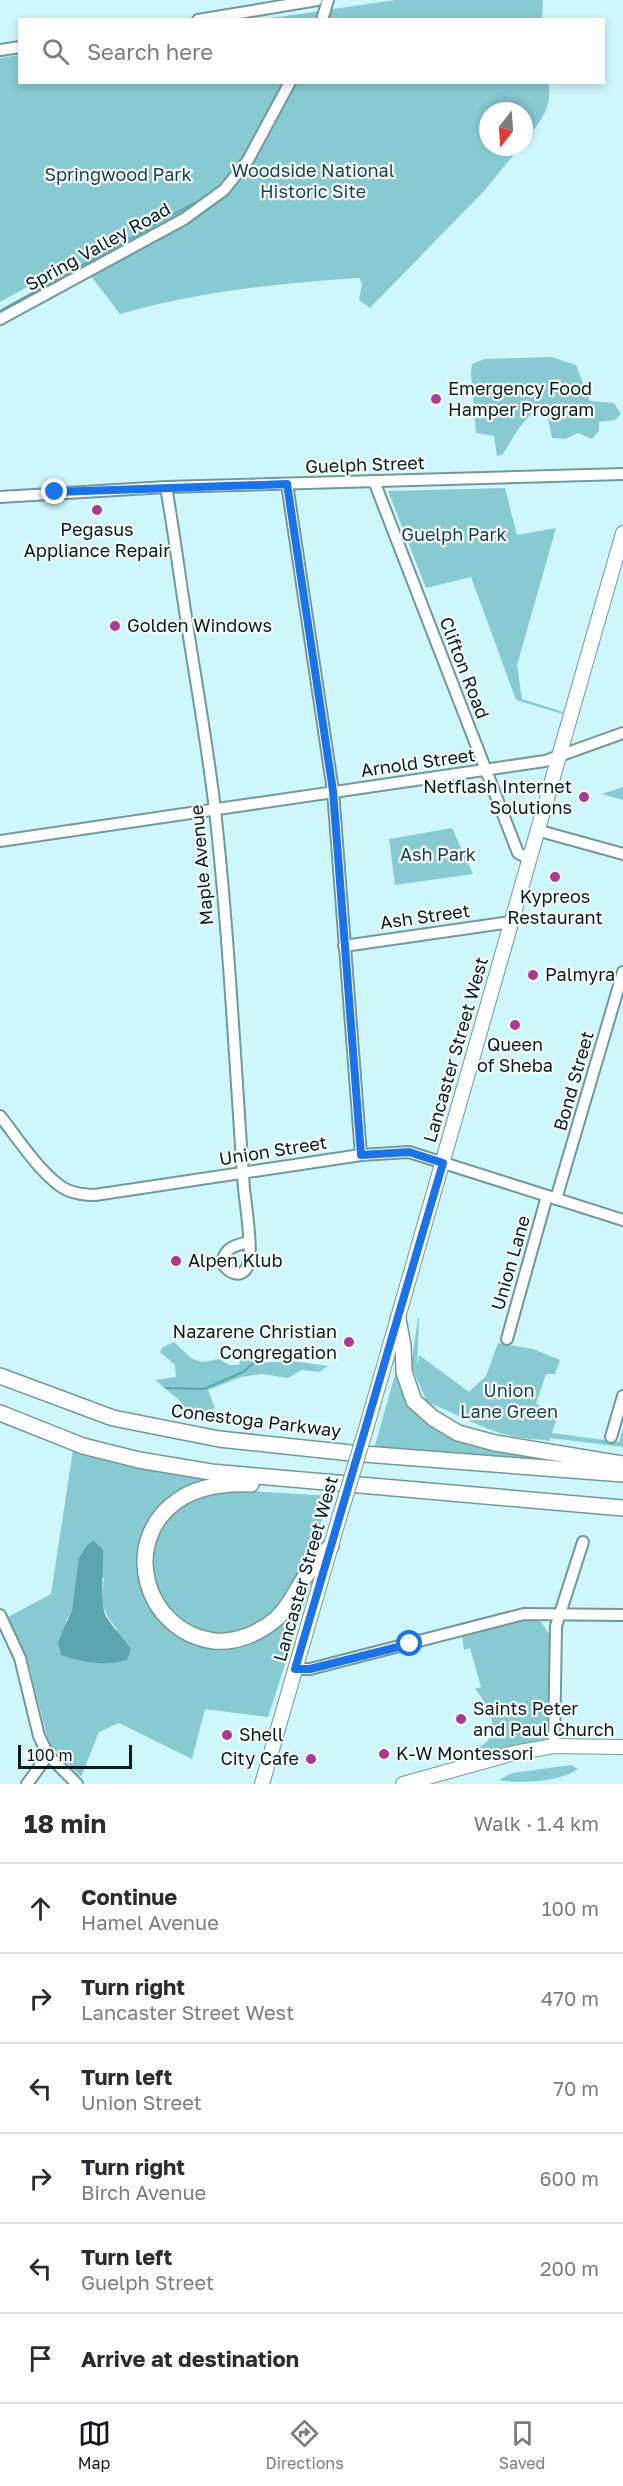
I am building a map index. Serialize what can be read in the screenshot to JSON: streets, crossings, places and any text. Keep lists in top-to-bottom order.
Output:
{
  "streets": {
    "highway": ["Conestoga Parkway"],
    "main road": ["Lancaster Street West"],
    "street": [
      "Spring Valley Road",
      "Guelph Street",
      "Clifton Road",
      "Arnold Street",
      "Maple Avenue",
      "Ash Street",
      "Bond Street",
      "Union Street",
      "Union Lane"
    ]
  },
  "crossings": [
    ["Guelph Street", "Clifton Road"],
    ["Guelph Street", "Maple Avenue"],
    ["Clifton Road", "Arnold Street"],
    ["Clifton Road", "Lancaster Street West"],
    ["Arnold Street", "Maple Avenue"],
    ["Arnold Street", "Lancaster Street West"],
    ["Maple Avenue", "Union Street"],
    ["Ash Street", "Lancaster Street West"],
    ["Lancaster Street West", "Union Street"],
    ["Bond Street", "Union Street"],
    ["Bond Street", "Union Lane"],
    ["Union Street", "Union Lane"]
  ],
  "parks": [
    "Woodside National Historic Site",
    "Springwood Park",
    "Guelph Park",
    "Ash Park",
    "Union Lane Green"
  ],
  "places": [
    "Emergency Food Hamper Program",
    "Pegasus Appliance Repair",
    "Golden Windows",
    "Netflash Internet Solutions",
    "Kypreos Restaurant",
    "Palmyra",
    "Queen of Sheba",
    "Alpen Klub",
    "Nazarene Christian Congregation",
    "Saints Peter and Paul Church",
    "Shell",
    "K-W Montessori",
    "City Cafe"
  ],
  "scale_bar": "100 m",
  "north": "bottom",
  "page": {
    "search": "Search here",
    "scale": "100 m",
    "heading": ["18 min", "Walk · 1.4 km"],
    "list": [
      ["Continue", "Hamel Avenue", "100 m"],
      ["Turn right", "Lancaster Street West", "470 m"],
      ["Turn left", "Union Street", "70 m"],
      ["Turn right", "Birch Avenue", "600 m"],
      ["Turn left", "Guelph Street", "200 m"],
      "Arrive at destination"
    ],
    "nav": ["Map", "Directions", "Saved"]
  }
}
